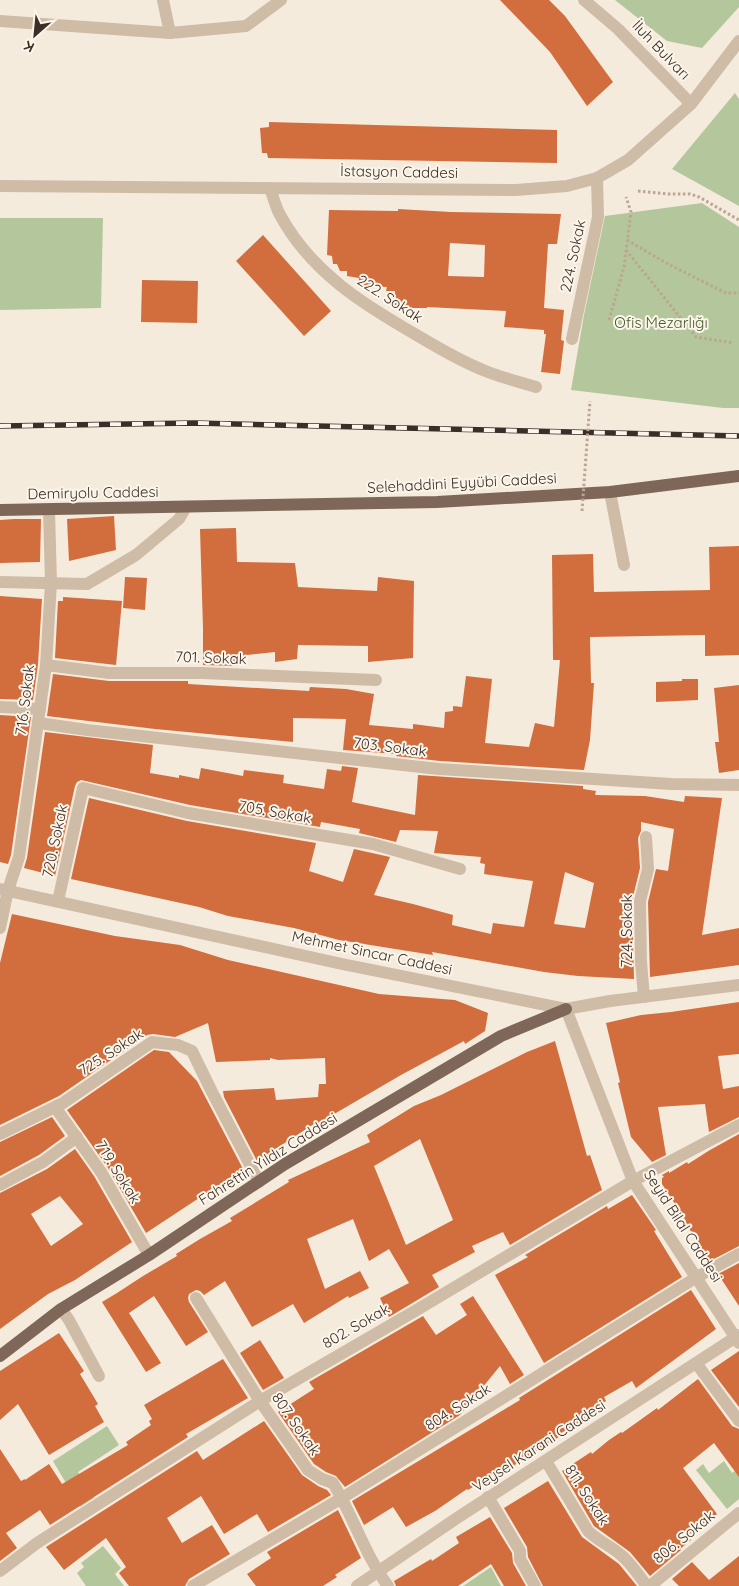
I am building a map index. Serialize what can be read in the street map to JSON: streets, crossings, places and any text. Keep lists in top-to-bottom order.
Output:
{
  "streets": {
    "main road": ["Selehaddini Eyyübi Caddesi", "Demiryolu Caddesi", "Fahrettin Yıldız Caddesi"],
    "street": [
      "İluh Bulvarı",
      "İstasyon Caddesi",
      "224. Sokak",
      "222. Sokak",
      "701. Sokak",
      "716. Sokak",
      "703. Sokak",
      "705. Sokak",
      "720. Sokak",
      "724. Sokak",
      "Mehmet Sincar Caddesi",
      "725. Sokak",
      "719. Sokak",
      "Seyid Bilal Caddesi",
      "802. Sokak",
      "804. Sokak",
      "807. Sokak",
      "Veysel Karani Caddesi",
      "811. Sokak",
      "806. Sokak"
    ]
  },
  "crossings": [
    ["İluh Bulvarı", "İstasyon Caddesi"],
    ["İstasyon Caddesi", "224. Sokak"],
    ["İstasyon Caddesi", "222. Sokak"],
    ["Selehaddini Eyyübi Caddesi", "Demiryolu Caddesi"],
    ["Demiryolu Caddesi", "716. Sokak"],
    ["701. Sokak", "716. Sokak"],
    ["716. Sokak", "703. Sokak"],
    ["716. Sokak", "Mehmet Sincar Caddesi"],
    ["705. Sokak", "720. Sokak"],
    ["720. Sokak", "Mehmet Sincar Caddesi"],
    ["724. Sokak", "Mehmet Sincar Caddesi"],
    ["Mehmet Sincar Caddesi", "Fahrettin Yıldız Caddesi"],
    ["Mehmet Sincar Caddesi", "Seyid Bilal Caddesi"],
    ["725. Sokak", "Fahrettin Yıldız Caddesi"],
    ["725. Sokak", "719. Sokak"],
    ["Fahrettin Yıldız Caddesi", "719. Sokak"],
    ["Fahrettin Yıldız Caddesi", "Seyid Bilal Caddesi"],
    ["Seyid Bilal Caddesi", "802. Sokak"],
    ["Seyid Bilal Caddesi", "804. Sokak"],
    ["Seyid Bilal Caddesi", "Veysel Karani Caddesi"],
    ["802. Sokak", "807. Sokak"],
    ["804. Sokak", "807. Sokak"],
    ["807. Sokak", "Veysel Karani Caddesi"],
    ["Veysel Karani Caddesi", "811. Sokak"],
    ["811. Sokak", "806. Sokak"]
  ],
  "parks": ["Ofis Mezarlığı"],
  "north": "bottom left"
}
